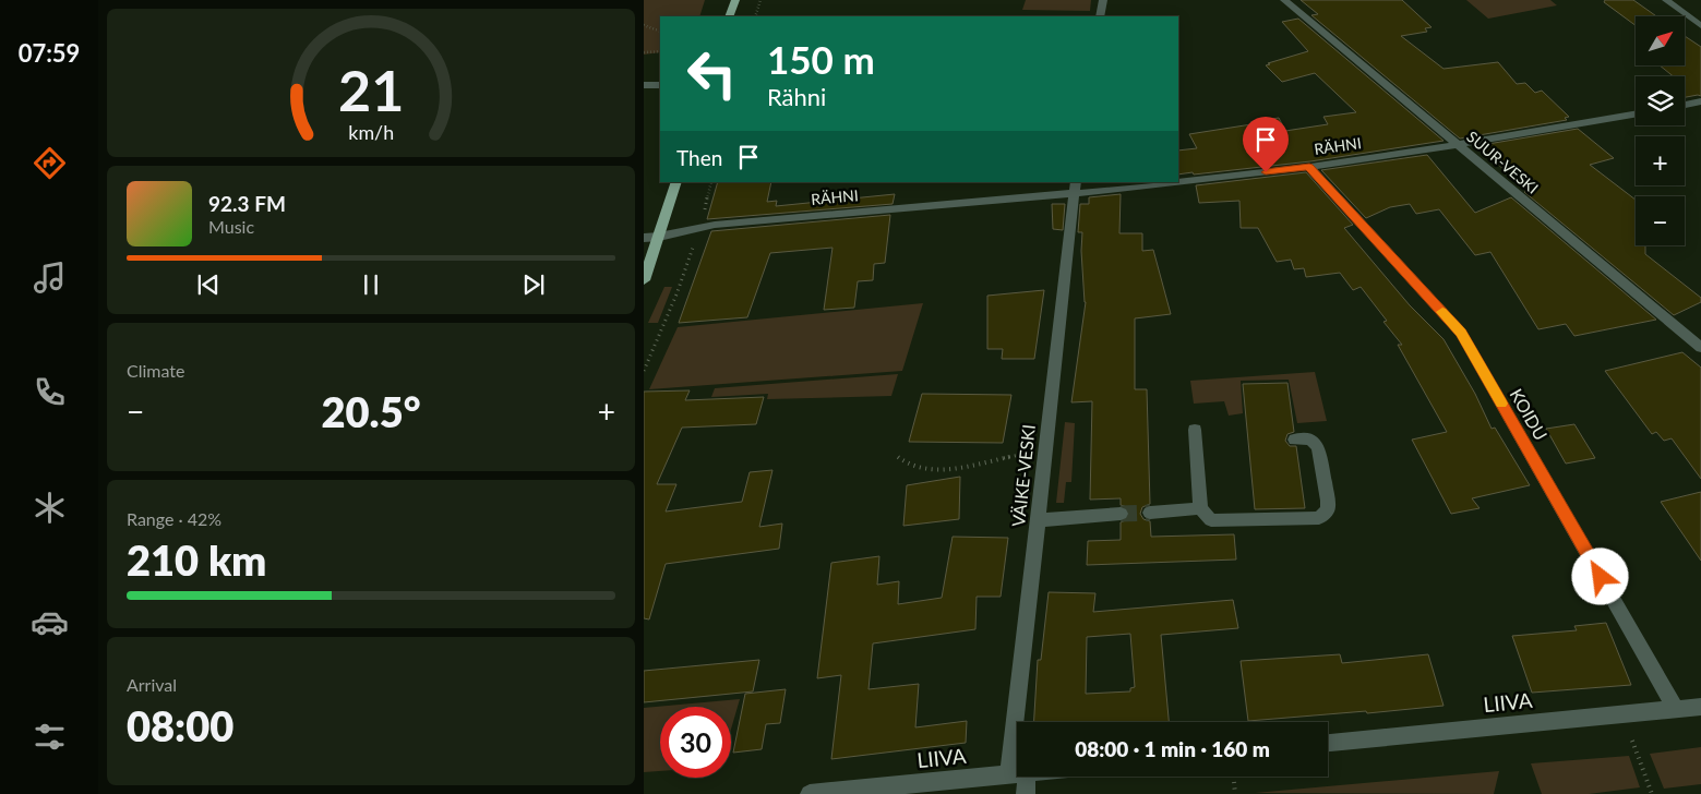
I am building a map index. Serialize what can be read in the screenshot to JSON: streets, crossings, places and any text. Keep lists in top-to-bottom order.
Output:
{
  "streets": {
    "street": [
      "RÄHNI",
      "SUUR-VESKI",
      "KOIDU",
      "VÄIKE-VESKI",
      "LIIVA"
    ]
  },
  "crossings": [
    ["RÄHNI", "SUUR-VESKI"],
    ["RÄHNI", "KOIDU"],
    ["RÄHNI", "VÄIKE-VESKI"],
    ["KOIDU", "LIIVA"]
  ],
  "north": "top right",
  "page": {
    "tabs": "07:59",
    "map_buttons": ["+", "−"],
    "turn": ["150 m", "Rähni"],
    "then": "Then",
    "song": ["92.3 FM", "Music"],
    "tile": [
      "Climate",
      ["Range · 42%", "210 km"],
      ["Arrival", "08:00"]
    ],
    "heat": ["−", "20.5°", "+"],
    "limit": "30",
    "trip": "08:00 · 1 min · 160 m",
    "gauge": ["21", "km/h"]
  }
}
